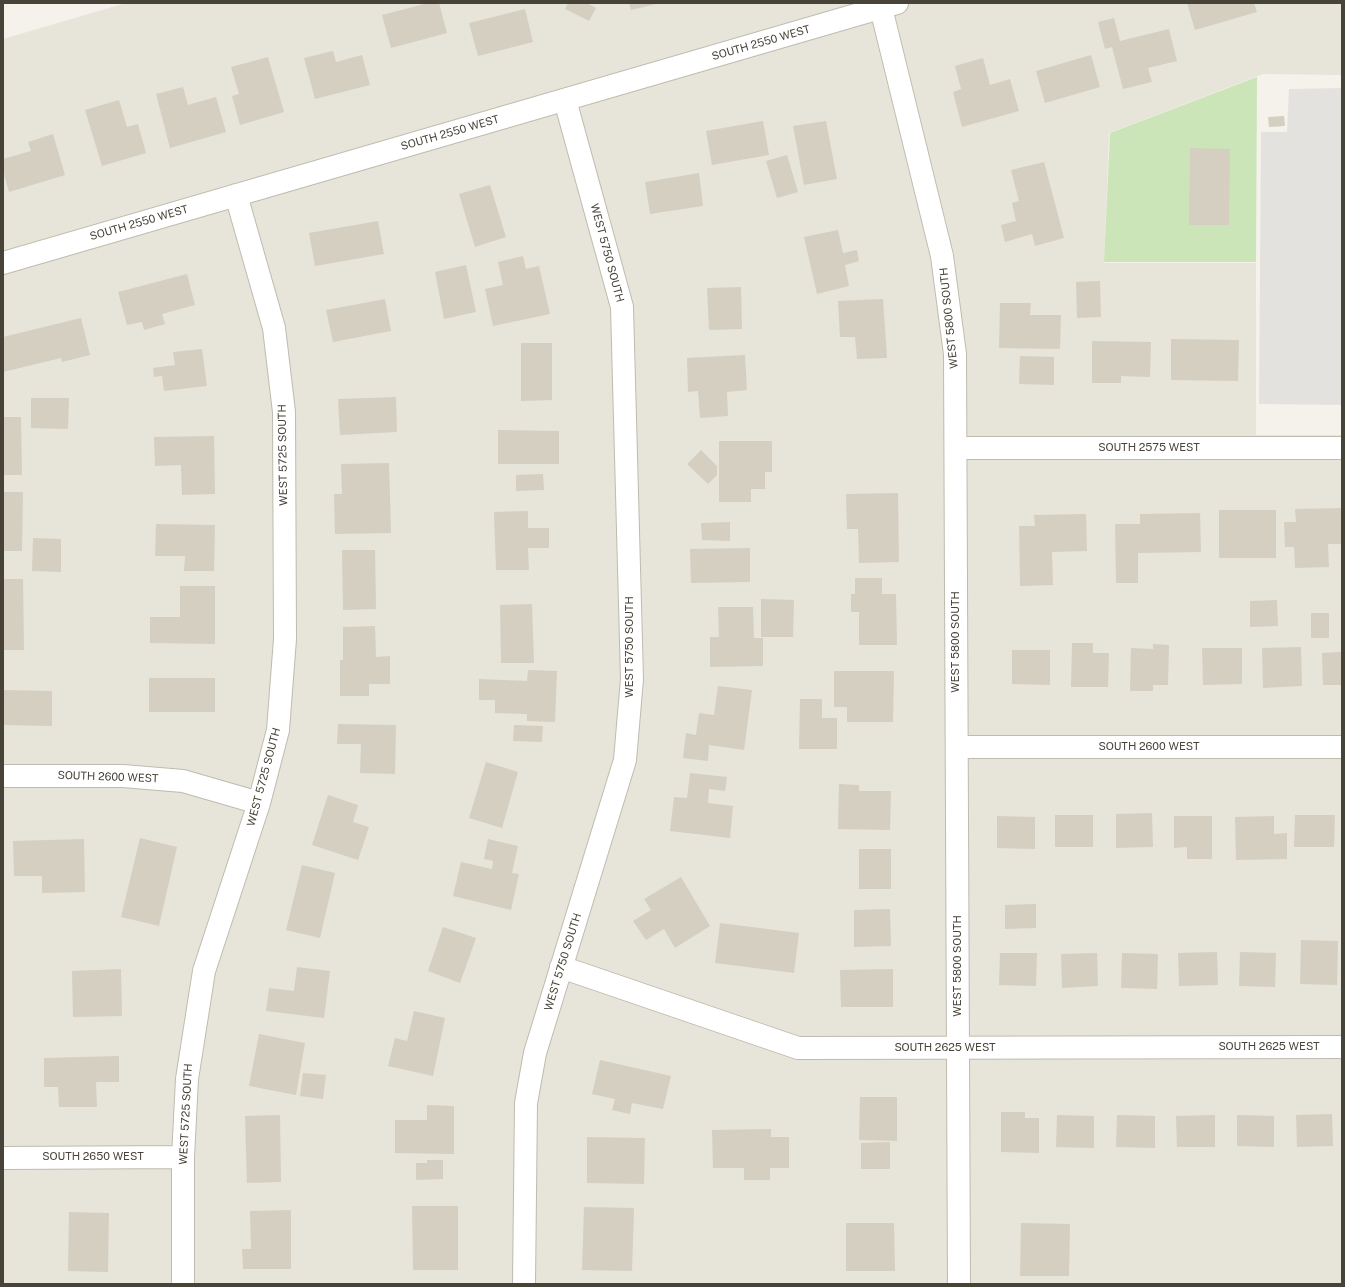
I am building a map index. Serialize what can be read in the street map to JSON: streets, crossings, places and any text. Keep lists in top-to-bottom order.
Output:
{
  "streets": {
    "street": [
      "SOUTH 2550 WEST",
      "WEST 5750 SOUTH",
      "WEST 5800 SOUTH",
      "SOUTH 2575 WEST",
      "WEST 5725 SOUTH",
      "SOUTH 2600 WEST",
      "SOUTH 2625 WEST",
      "SOUTH 2650 WEST"
    ]
  },
  "crossings": [
    ["SOUTH 2550 WEST", "WEST 5750 SOUTH"],
    ["SOUTH 2550 WEST", "WEST 5800 SOUTH"],
    ["SOUTH 2550 WEST", "WEST 5725 SOUTH"],
    ["WEST 5750 SOUTH", "SOUTH 2625 WEST"],
    ["WEST 5800 SOUTH", "SOUTH 2575 WEST"],
    ["WEST 5800 SOUTH", "SOUTH 2600 WEST"],
    ["WEST 5800 SOUTH", "SOUTH 2625 WEST"],
    ["WEST 5725 SOUTH", "SOUTH 2600 WEST"],
    ["WEST 5725 SOUTH", "SOUTH 2650 WEST"]
  ]
}
